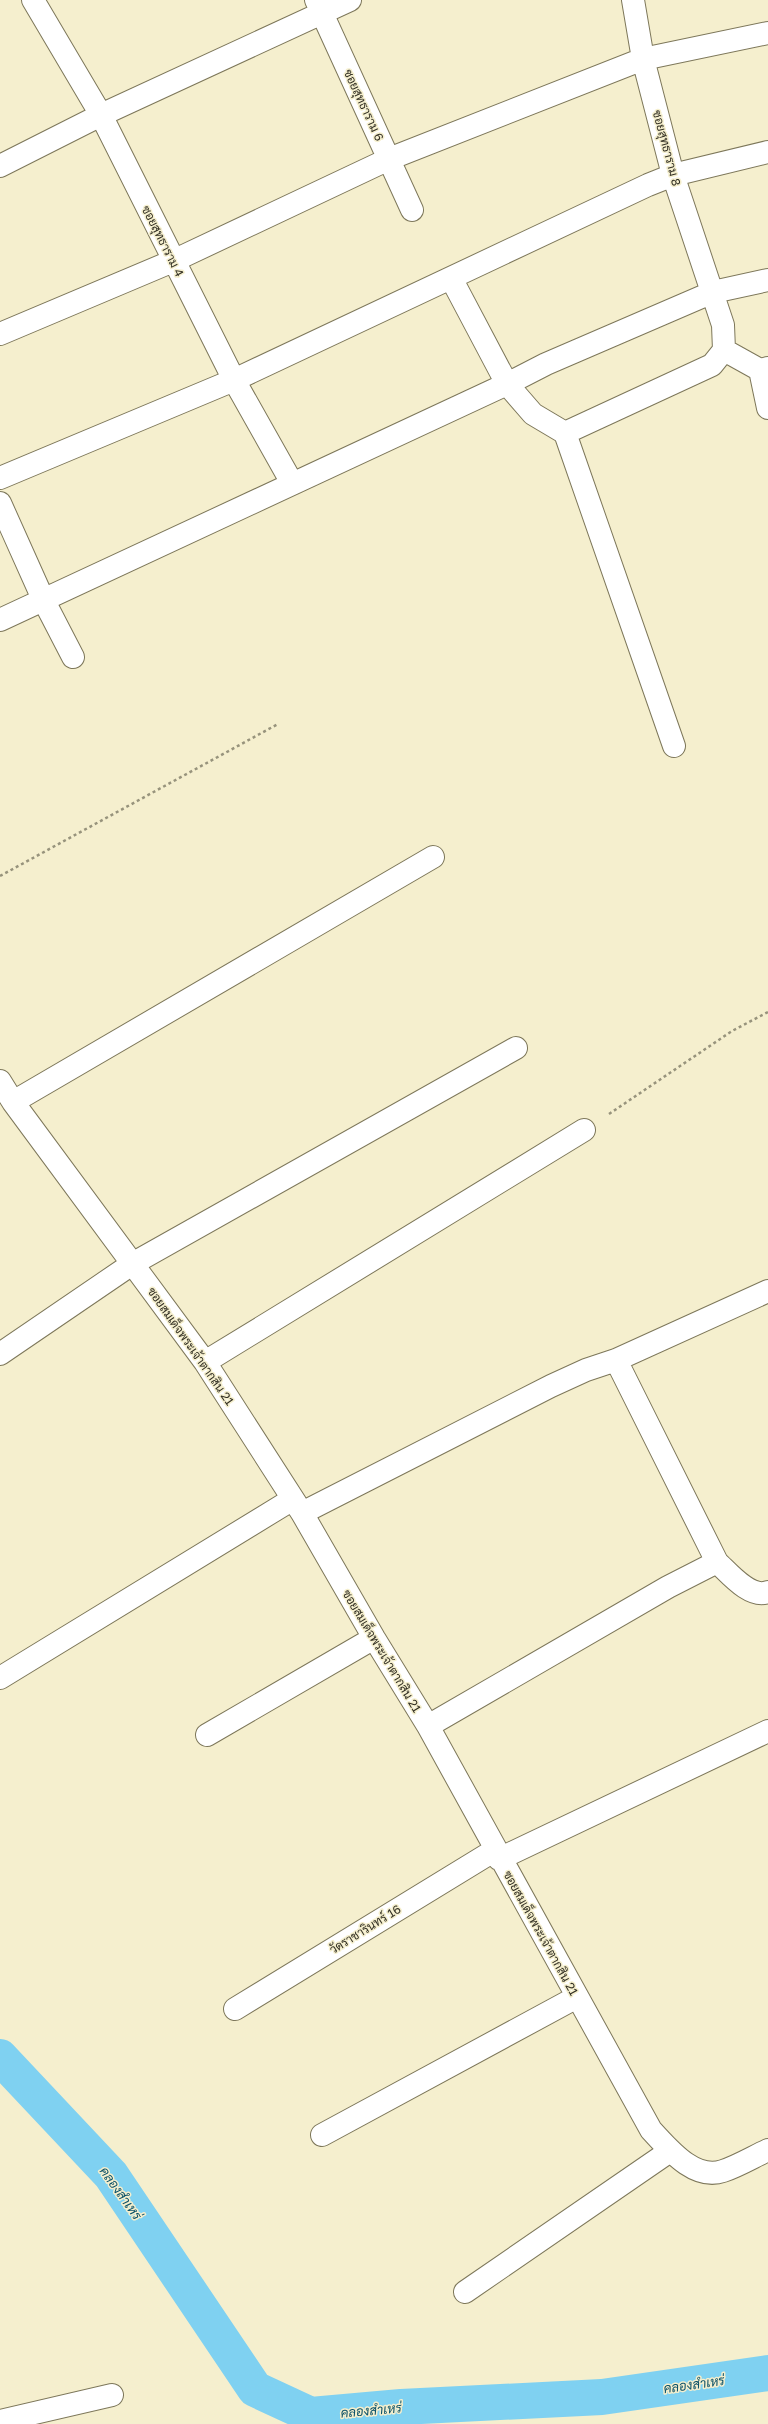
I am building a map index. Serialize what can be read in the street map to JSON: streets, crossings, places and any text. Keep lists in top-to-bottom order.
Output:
{
  "streets": {
    "street": [
      "ซอยสุทธาราม 6",
      "ซอยสุทธาราม 8",
      "ซอยสุทธาราม 4",
      "ซอยสมเด็จพระเจ้าตากสิน 21",
      "วัดราชารินทร์ 16"
    ]
  },
  "crossings": [
    ["ซอยสมเด็จพระเจ้าตากสิน 21", "วัดราชารินทร์ 16"]
  ],
  "water": ["คลองสำเหร่"]
}
